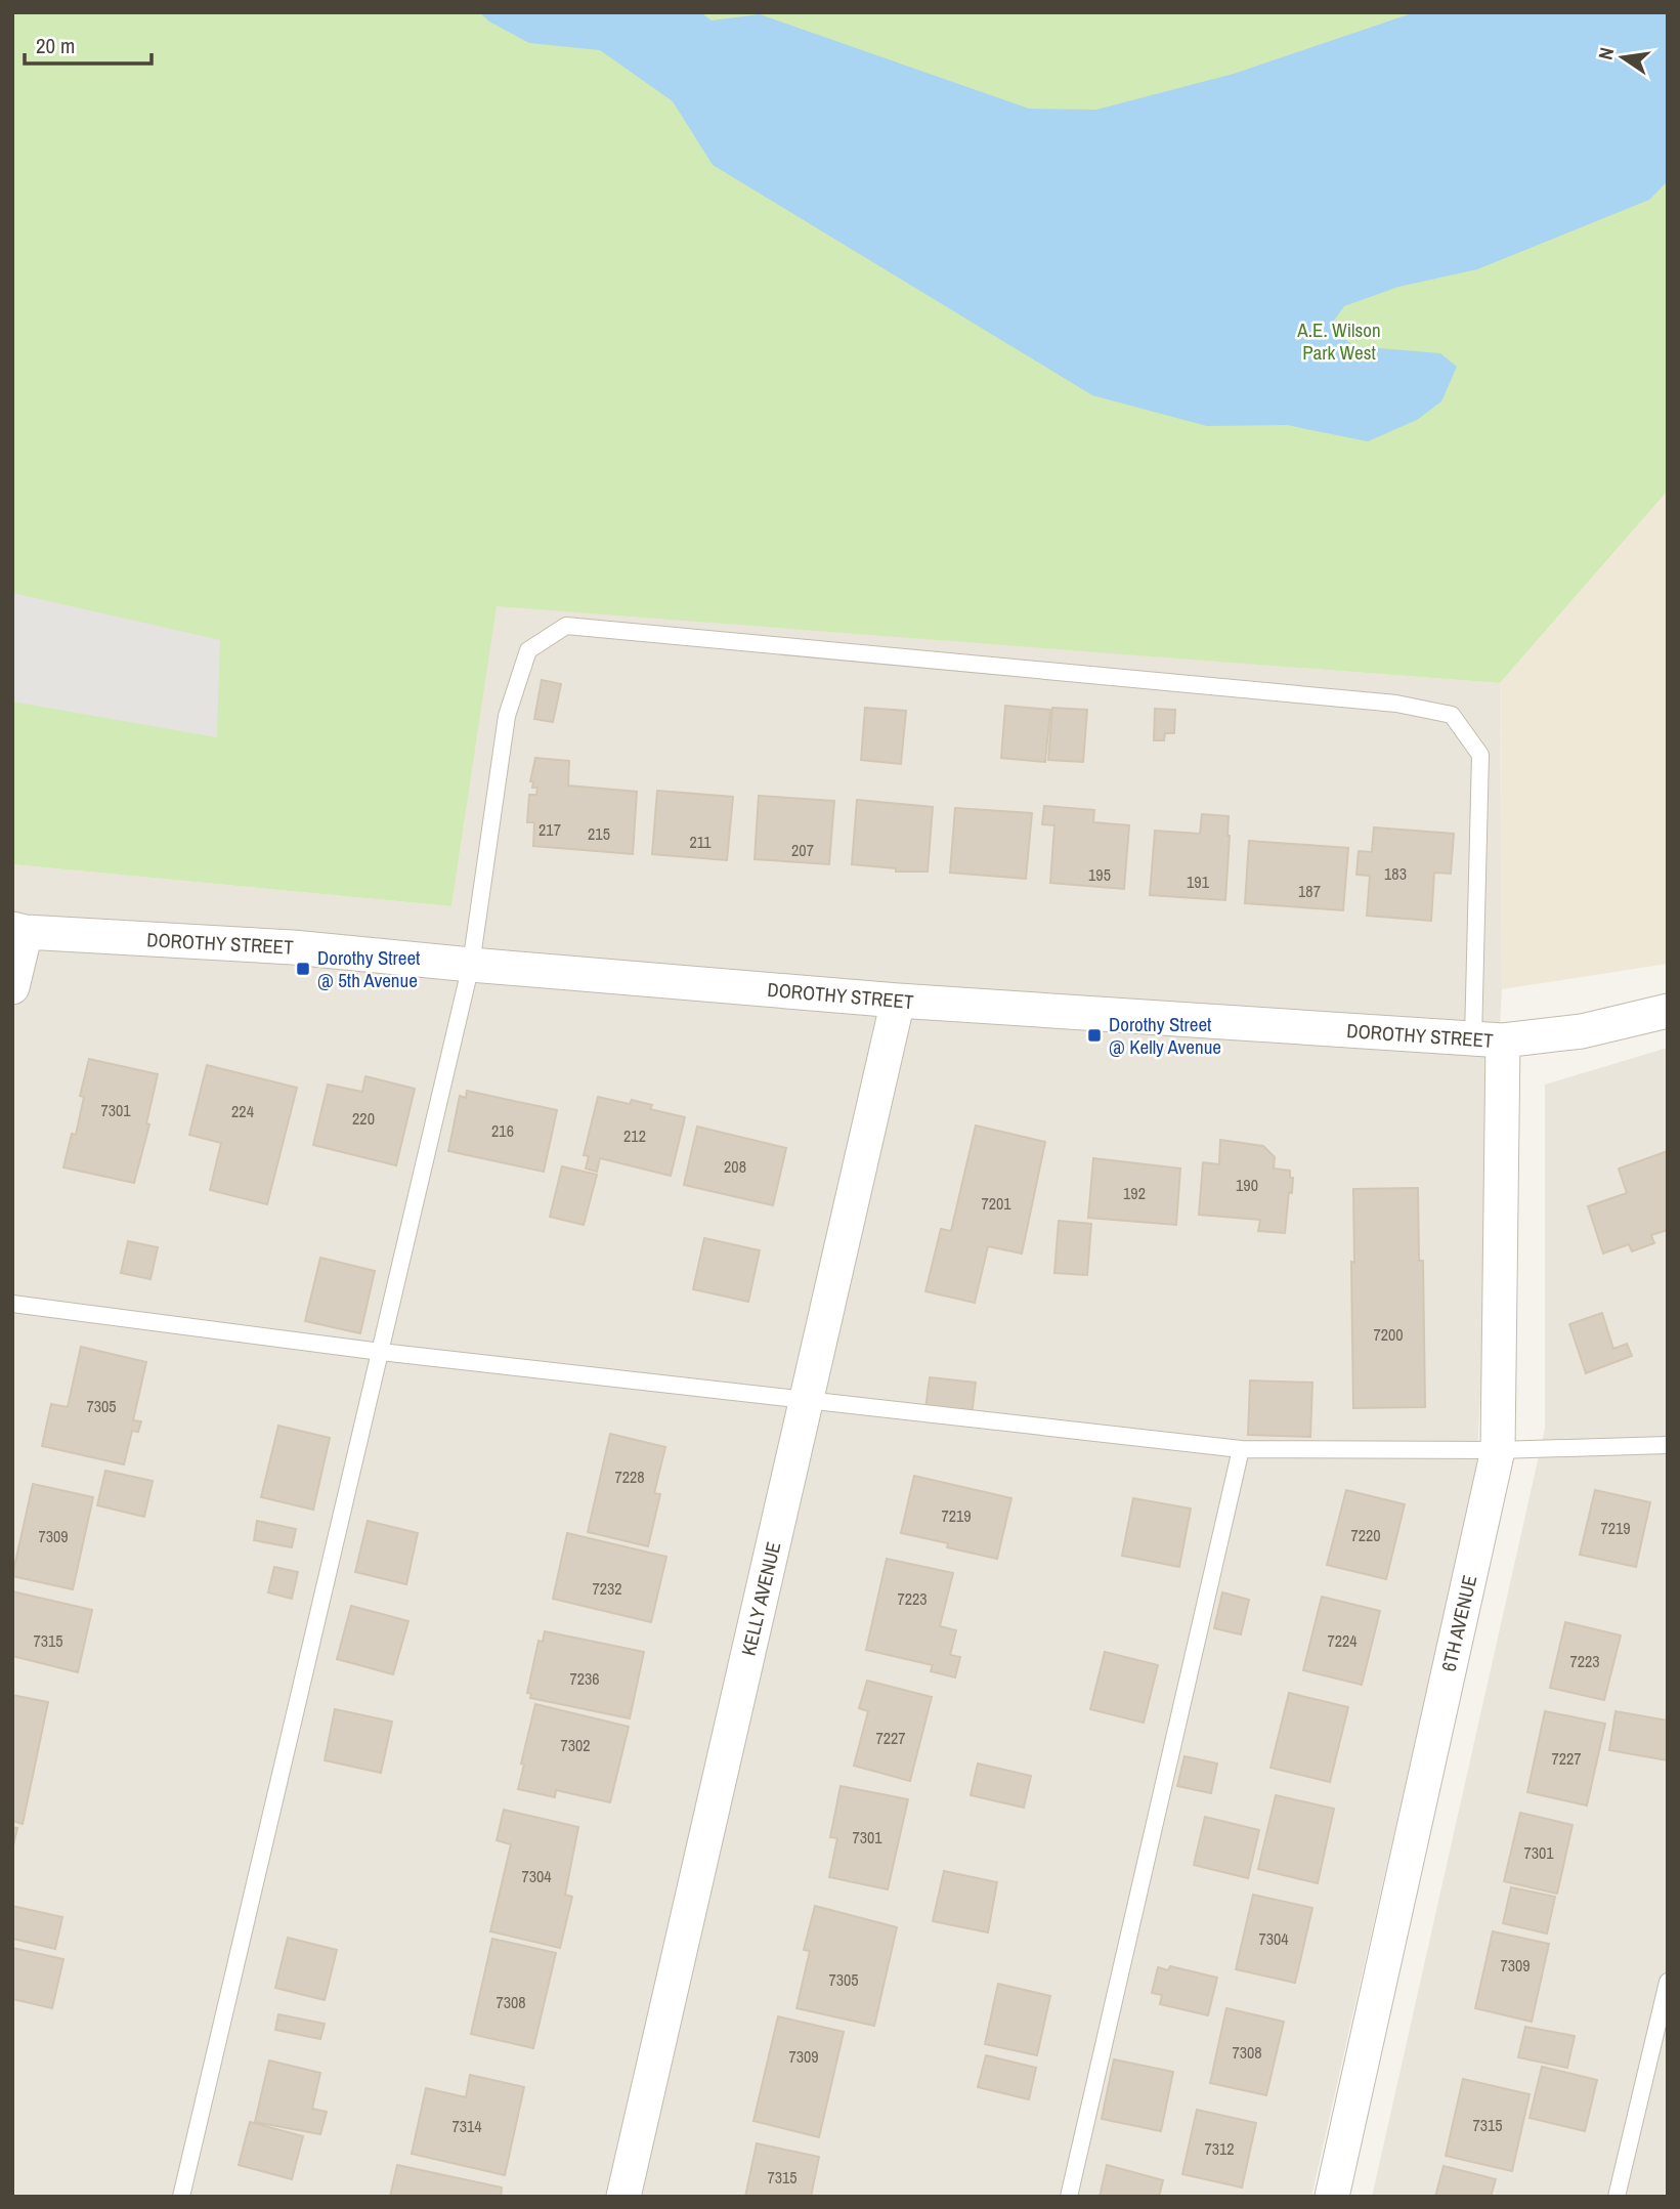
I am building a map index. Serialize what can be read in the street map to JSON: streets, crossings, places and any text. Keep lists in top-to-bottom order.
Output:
{
  "streets": {
    "street": ["DOROTHY STREET", "KELLY AVENUE", "6TH AVENUE"]
  },
  "crossings": [
    ["DOROTHY STREET", "KELLY AVENUE"],
    ["DOROTHY STREET", "6TH AVENUE"]
  ],
  "parks": ["A.E. Wilson Park West"],
  "places": {
    "transit": ["Dorothy Street @ 5th Avenue", "Dorothy Street @ Kelly Avenue"]
  },
  "house_numbers": [
    "217",
    "215",
    "211",
    "207",
    "183",
    "195",
    "191",
    "187",
    "7301",
    "224",
    "220",
    "216",
    "212",
    "208",
    "190",
    "192",
    "7201",
    "7200",
    "7305",
    "7228",
    "7219",
    "7219",
    "7220",
    "7309",
    "7232",
    "7223",
    "7315",
    "7224",
    "7223",
    "7236",
    "7227",
    "7302",
    "7227",
    "7301",
    "7301",
    "7304",
    "7304",
    "7309",
    "7305",
    "7308",
    "7308",
    "7309",
    "7315",
    "7314",
    "7312",
    "7315"
  ],
  "scale_bar": "20 m",
  "north": "left"
}
